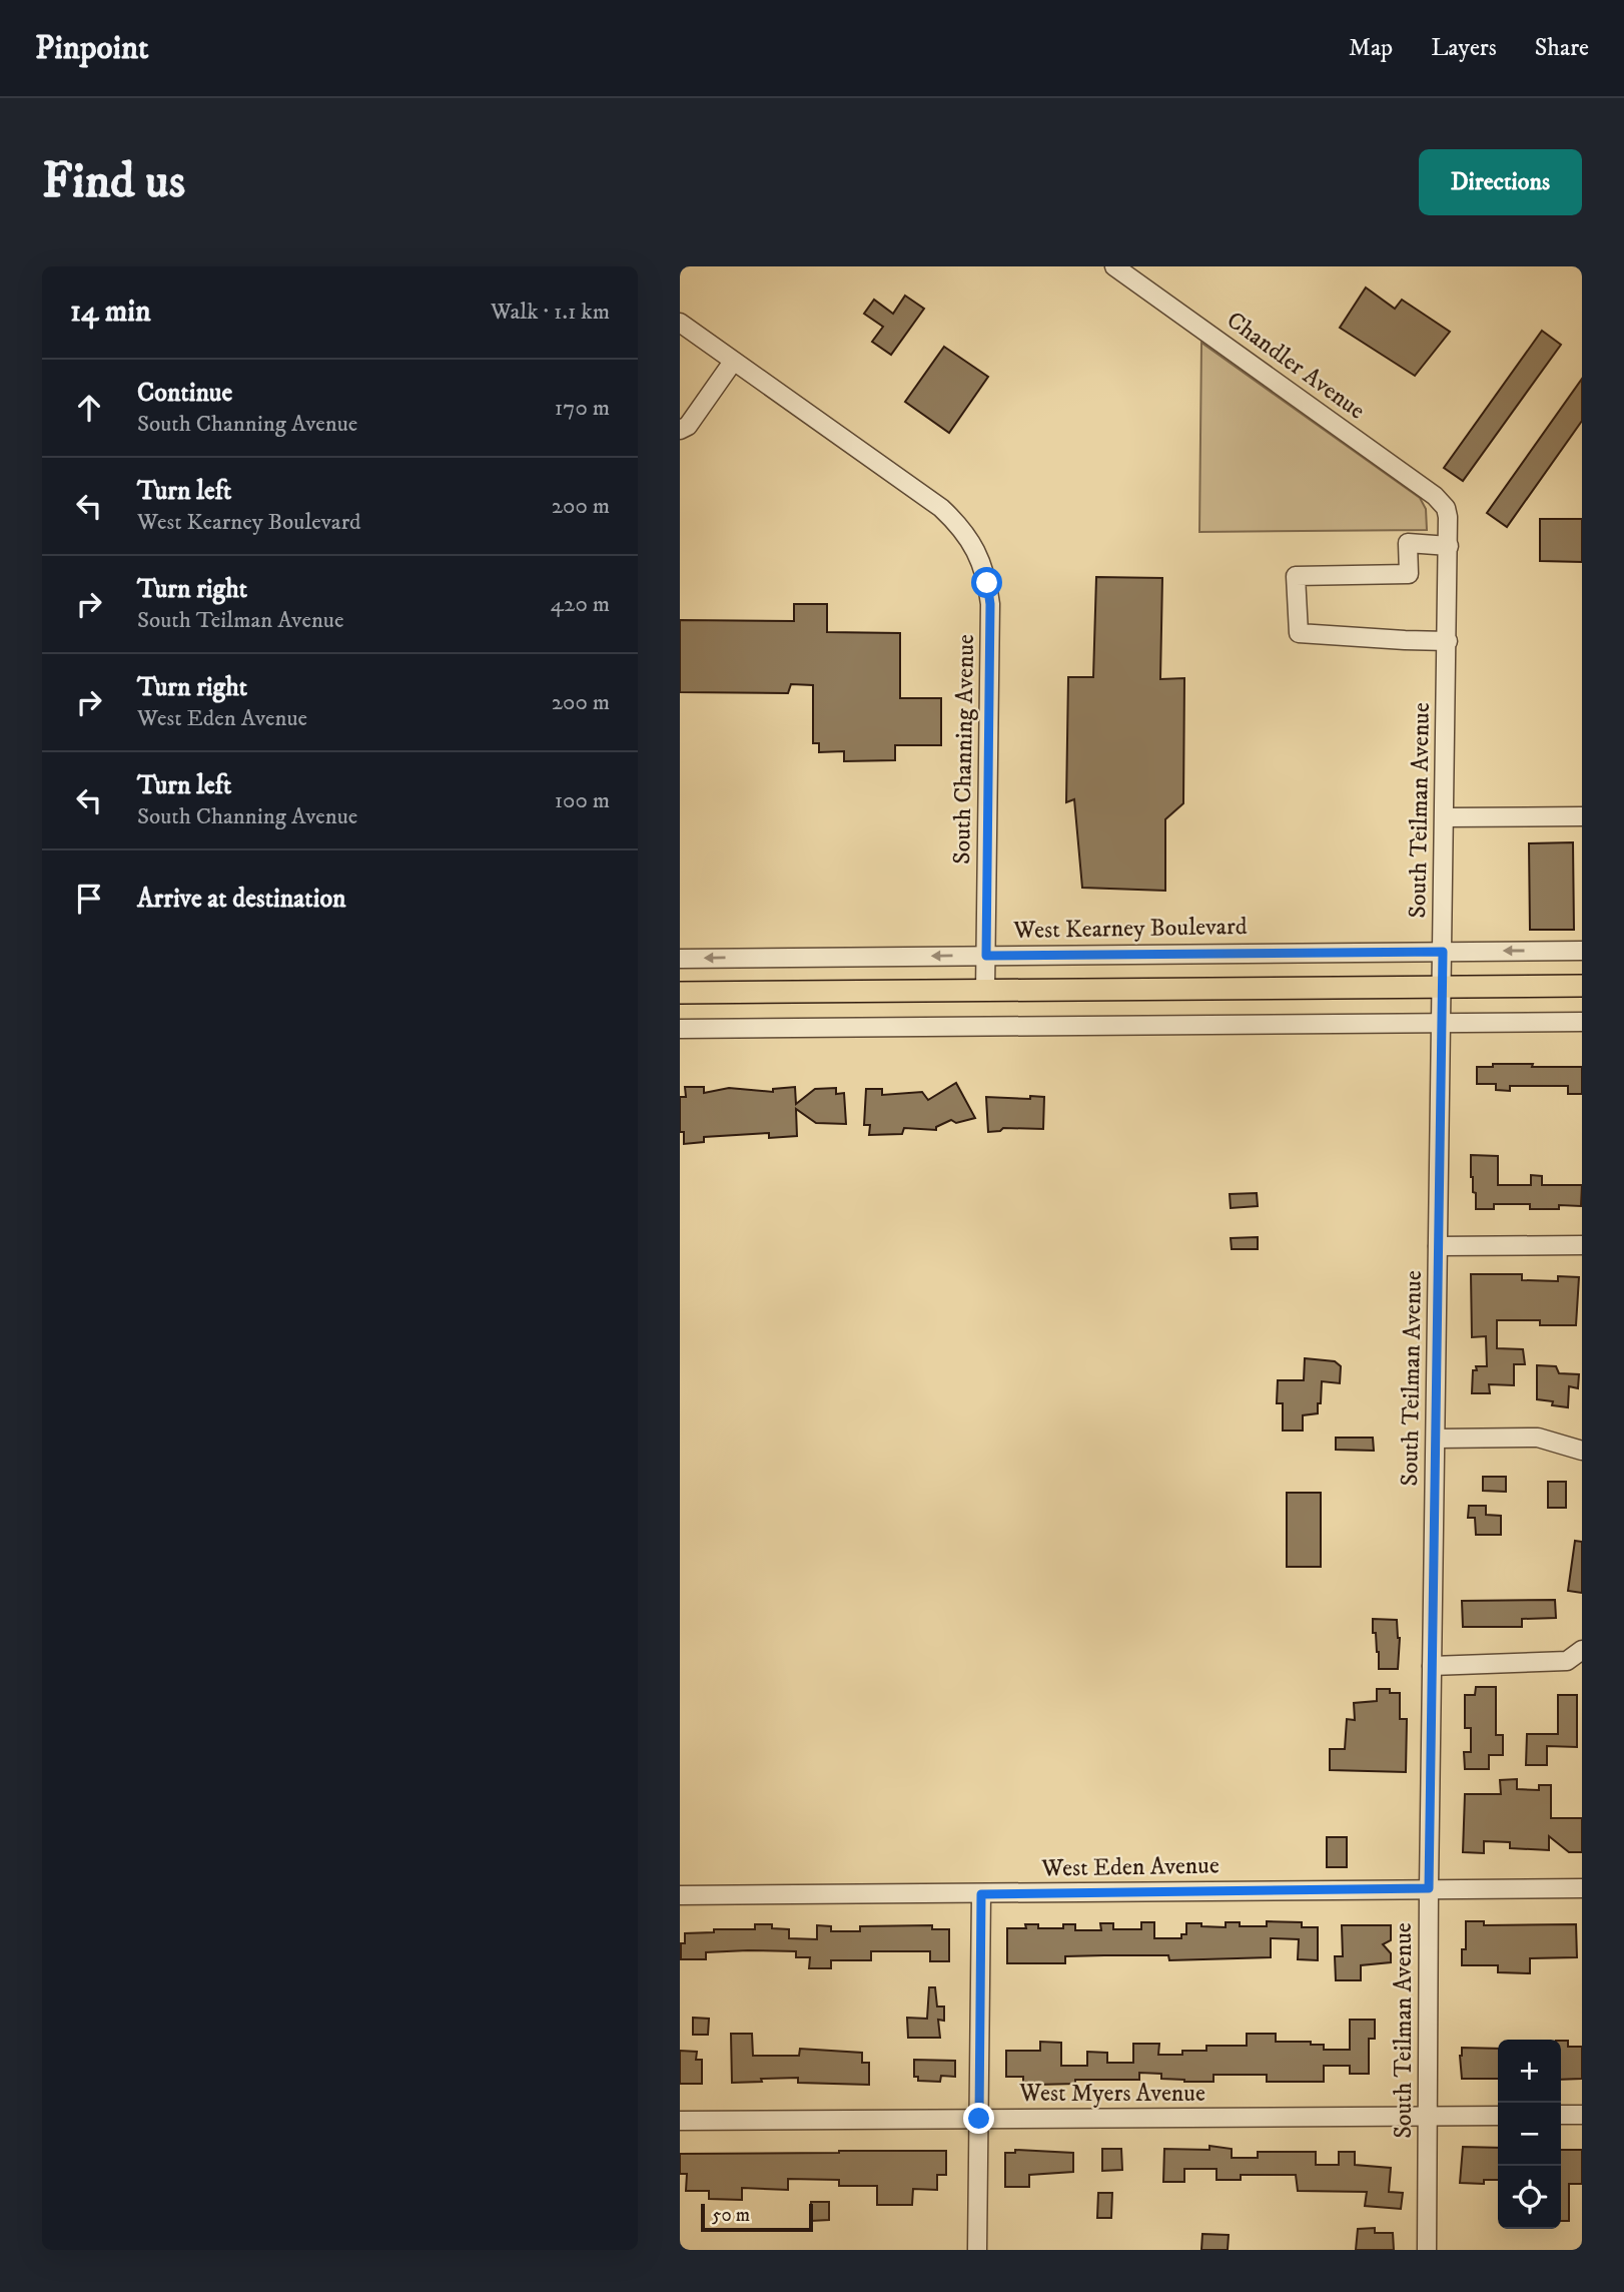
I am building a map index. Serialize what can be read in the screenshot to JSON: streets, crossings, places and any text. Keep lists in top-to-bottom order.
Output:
{
  "streets": {
    "street": [
      "Chandler Avenue",
      "South Channing Avenue",
      "South Teilman Avenue",
      "West Kearney Boulevard",
      "West Eden Avenue",
      "West Myers Avenue"
    ]
  },
  "crossings": [
    ["Chandler Avenue", "South Teilman Avenue"],
    ["South Channing Avenue", "West Kearney Boulevard"],
    ["South Teilman Avenue", "West Kearney Boulevard"],
    ["South Teilman Avenue", "West Eden Avenue"],
    ["South Teilman Avenue", "West Myers Avenue"]
  ],
  "scale_bar": "50 m",
  "page": {
    "header": "Pinpoint",
    "nav": ["Map", "Layers", "Share"],
    "buttons": "Directions",
    "title": "Find us",
    "heading": ["14 min", "Walk · 1.1 km"],
    "list": [
      ["Continue", "South Channing Avenue", "170 m"],
      ["Turn left", "West Kearney Boulevard", "200 m"],
      ["Turn right", "South Teilman Avenue", "420 m"],
      ["Turn right", "West Eden Avenue", "200 m"],
      ["Turn left", "South Channing Avenue", "100 m"],
      "Arrive at destination"
    ],
    "map_buttons": ["+", "−"],
    "scale": "50 m"
  }
}
